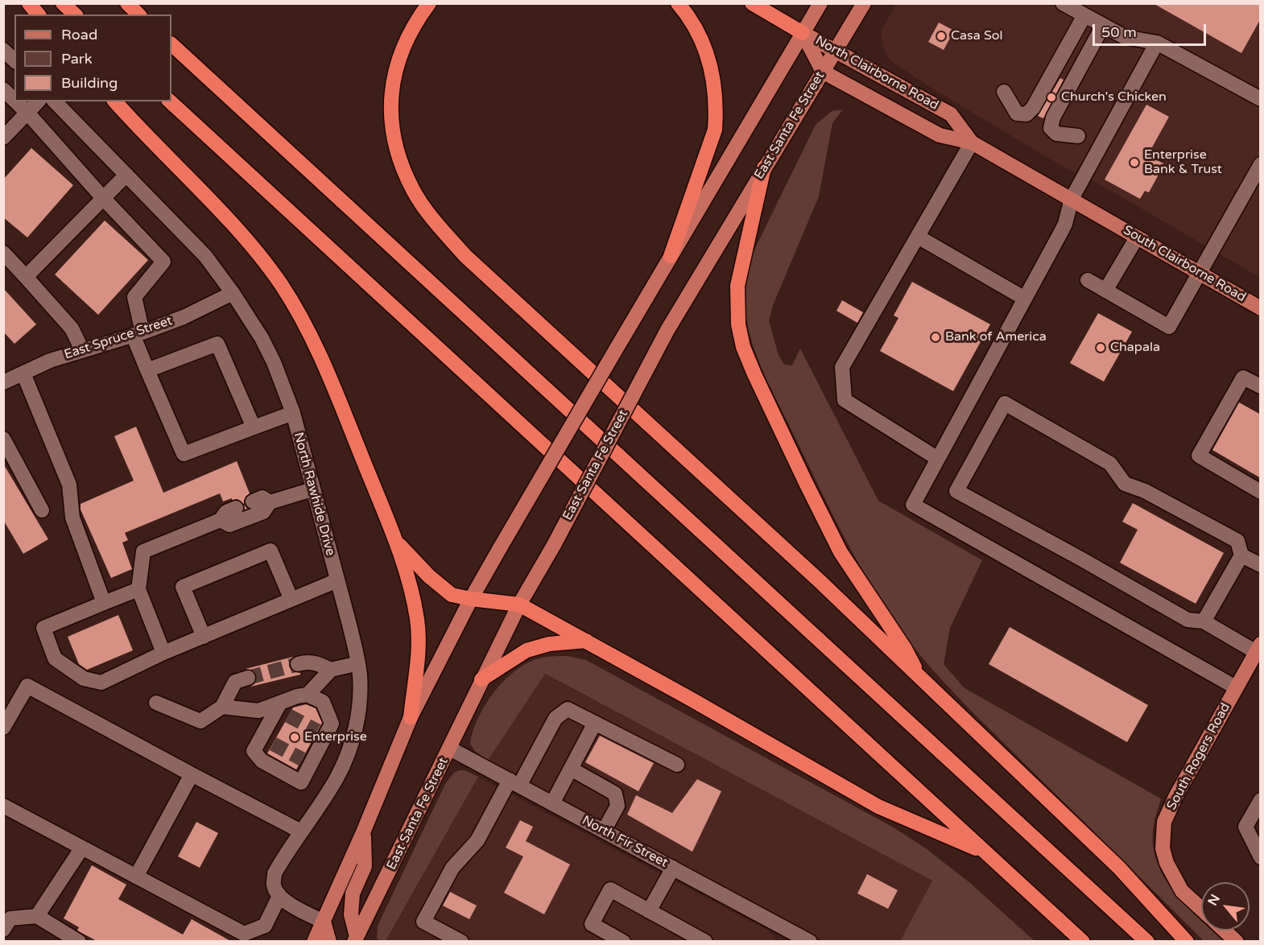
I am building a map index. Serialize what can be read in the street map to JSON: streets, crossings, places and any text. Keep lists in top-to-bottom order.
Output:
{
  "streets": {
    "main road": [
      "North Clairborne Road",
      "East Santa Fe Street",
      "South Clairborne Road",
      "South Rogers Road"
    ],
    "street": ["East Spruce Street", "North Rawhide Drive", "North Fir Street"]
  },
  "crossings": [
    ["North Clairborne Road", "East Santa Fe Street"],
    ["North Clairborne Road", "South Clairborne Road"],
    ["East Santa Fe Street", "North Fir Street"],
    ["East Spruce Street", "North Rawhide Drive"]
  ],
  "places": [
    "Casa Sol",
    "Church's Chicken",
    "Enterprise Bank & Trust",
    "Bank of America",
    "Chapala",
    "Enterprise"
  ],
  "legend": ["Road", "Park", "Building"],
  "scale_bar": "50 m",
  "north": "top left"
}
